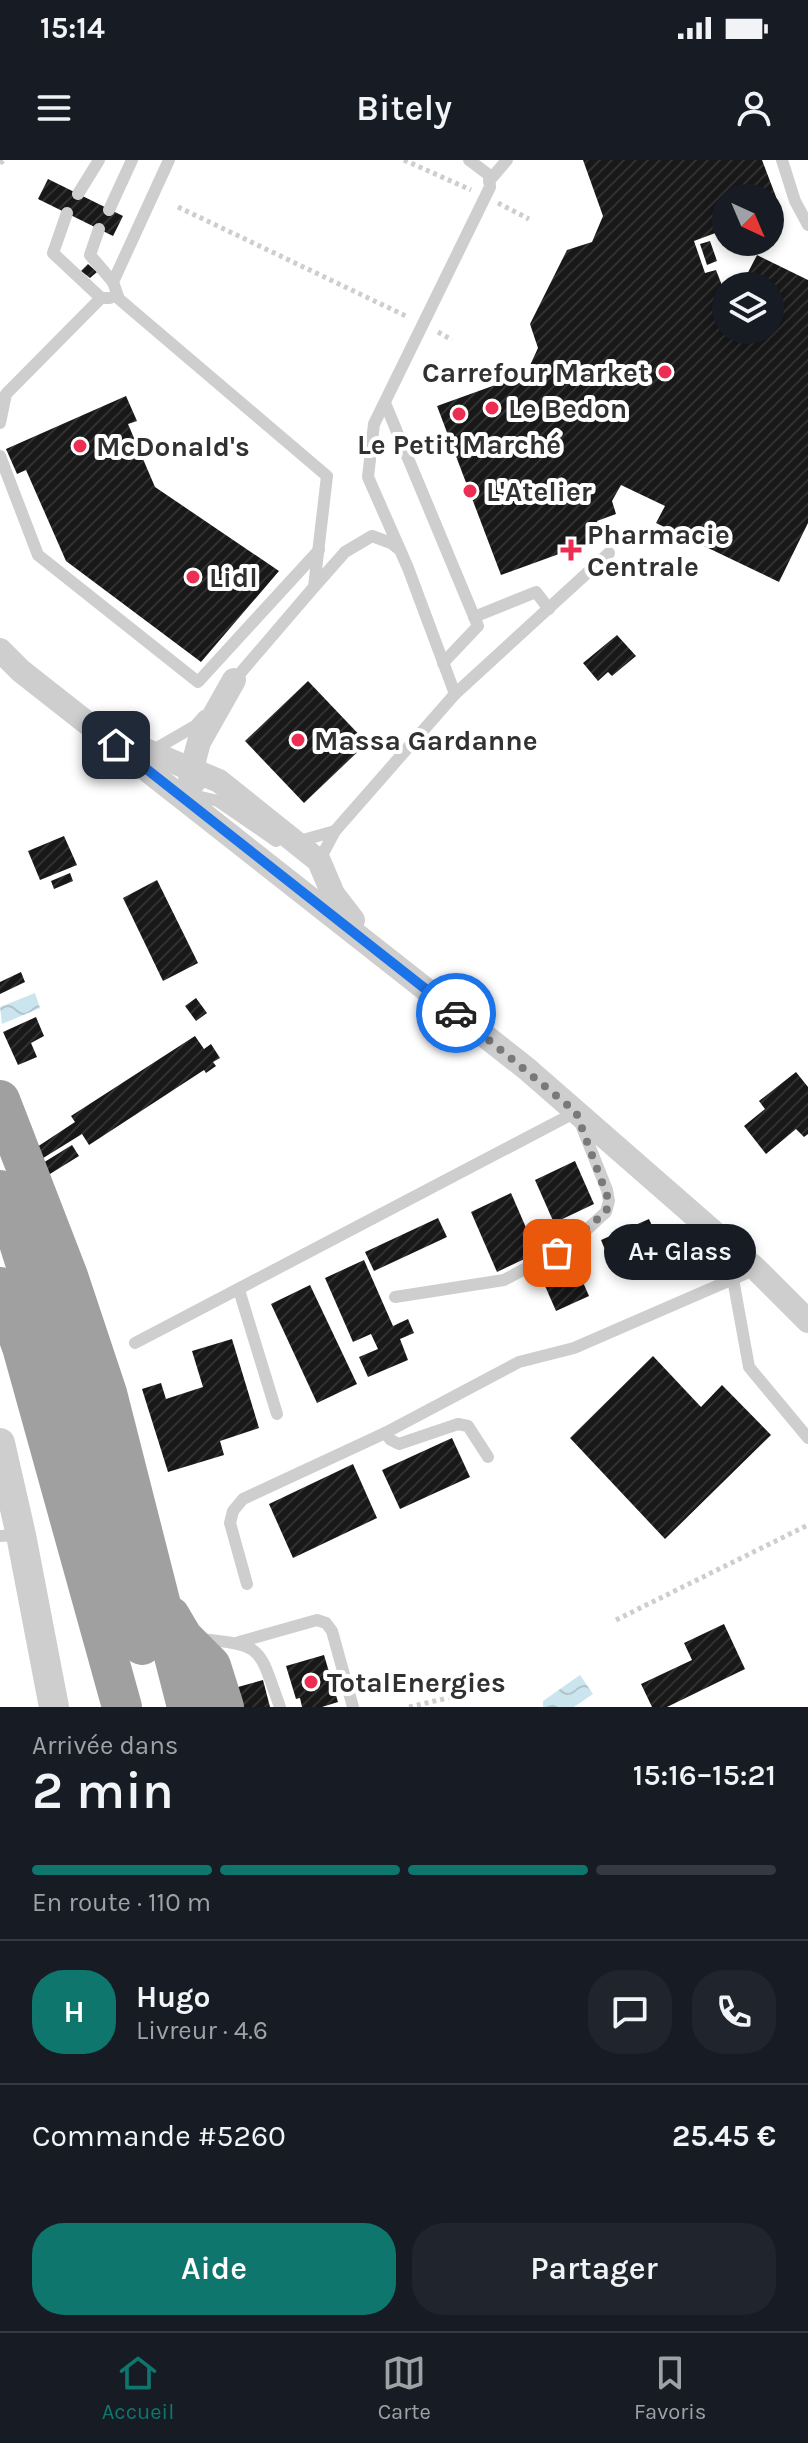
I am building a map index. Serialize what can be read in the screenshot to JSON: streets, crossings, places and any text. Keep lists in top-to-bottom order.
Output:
{
  "places": {
    "other": [
      "Carrefour Market",
      "Le Bedon",
      "Le Petit Marché",
      "McDonald's",
      "L'Atelier",
      "Lidl",
      "Massa Gardanne",
      "A+ Glass",
      "TotalEnergies"
    ],
    "health": ["Pharmacie Centrale"]
  },
  "north": "bottom right",
  "page": {
    "status": "15:14",
    "header": "Bitely",
    "bubble": "A+ Glass",
    "heading": ["2 min", "Arrivée dans", "15:16–15:21"],
    "panel": [
      "Hugo",
      "Livreur · 4.6",
      "Commande #5260",
      "25.45 €"
    ],
    "bar": "En route · 110 m",
    "round": "H",
    "buttons": ["Aide", "Partager"],
    "tabs": ["Accueil", "Carte", "Favoris"]
  }
}
